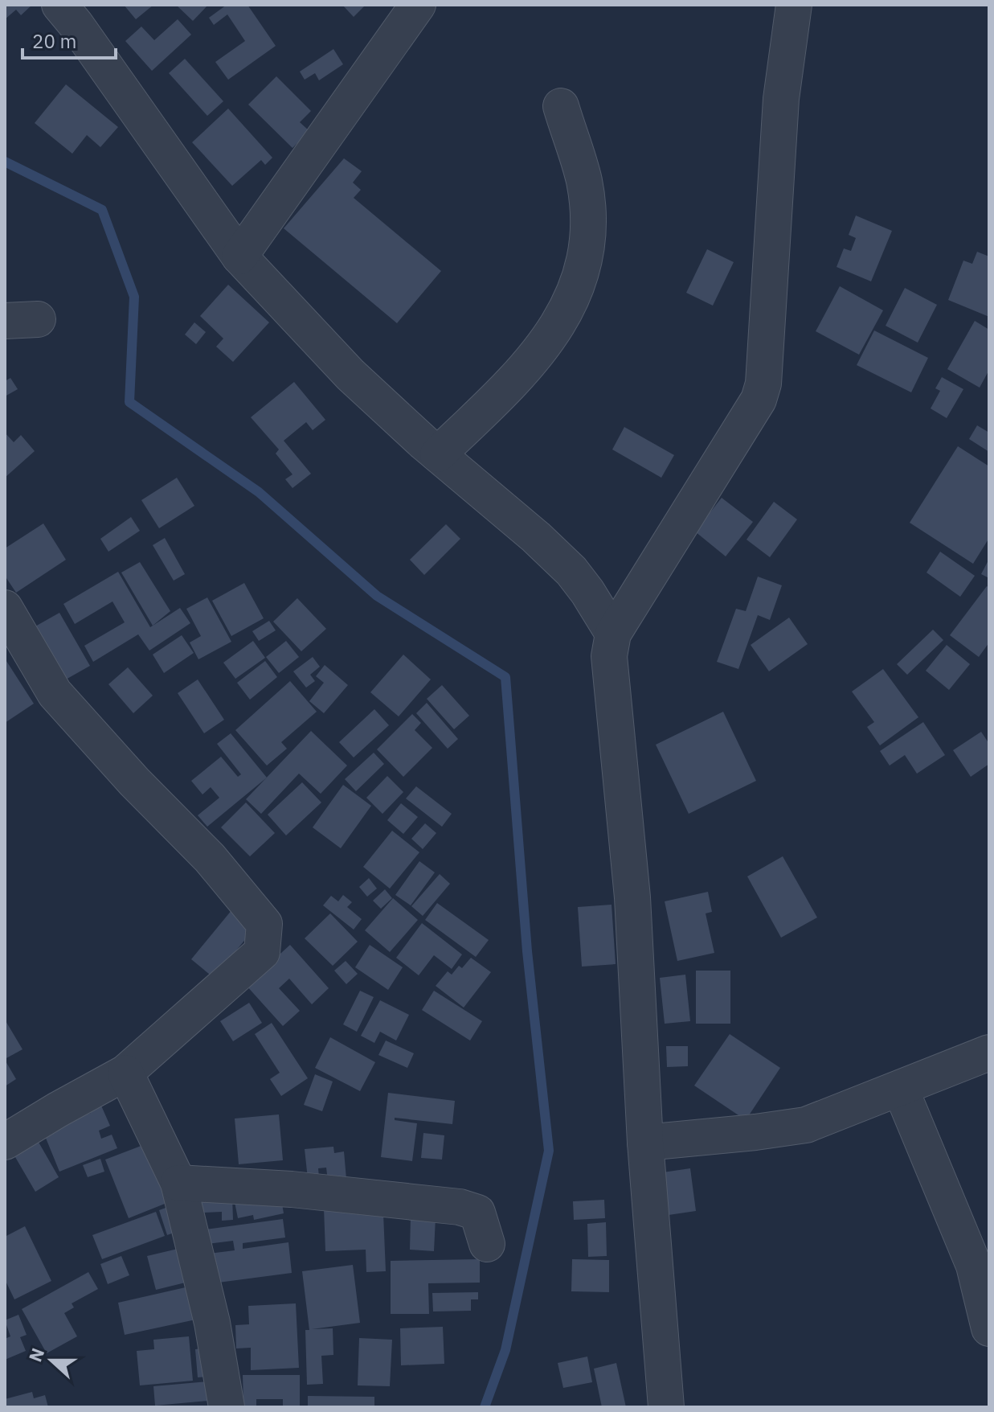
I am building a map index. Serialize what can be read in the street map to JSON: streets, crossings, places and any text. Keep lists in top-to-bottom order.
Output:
{
  "scale_bar": "20 m",
  "north": "left"
}
